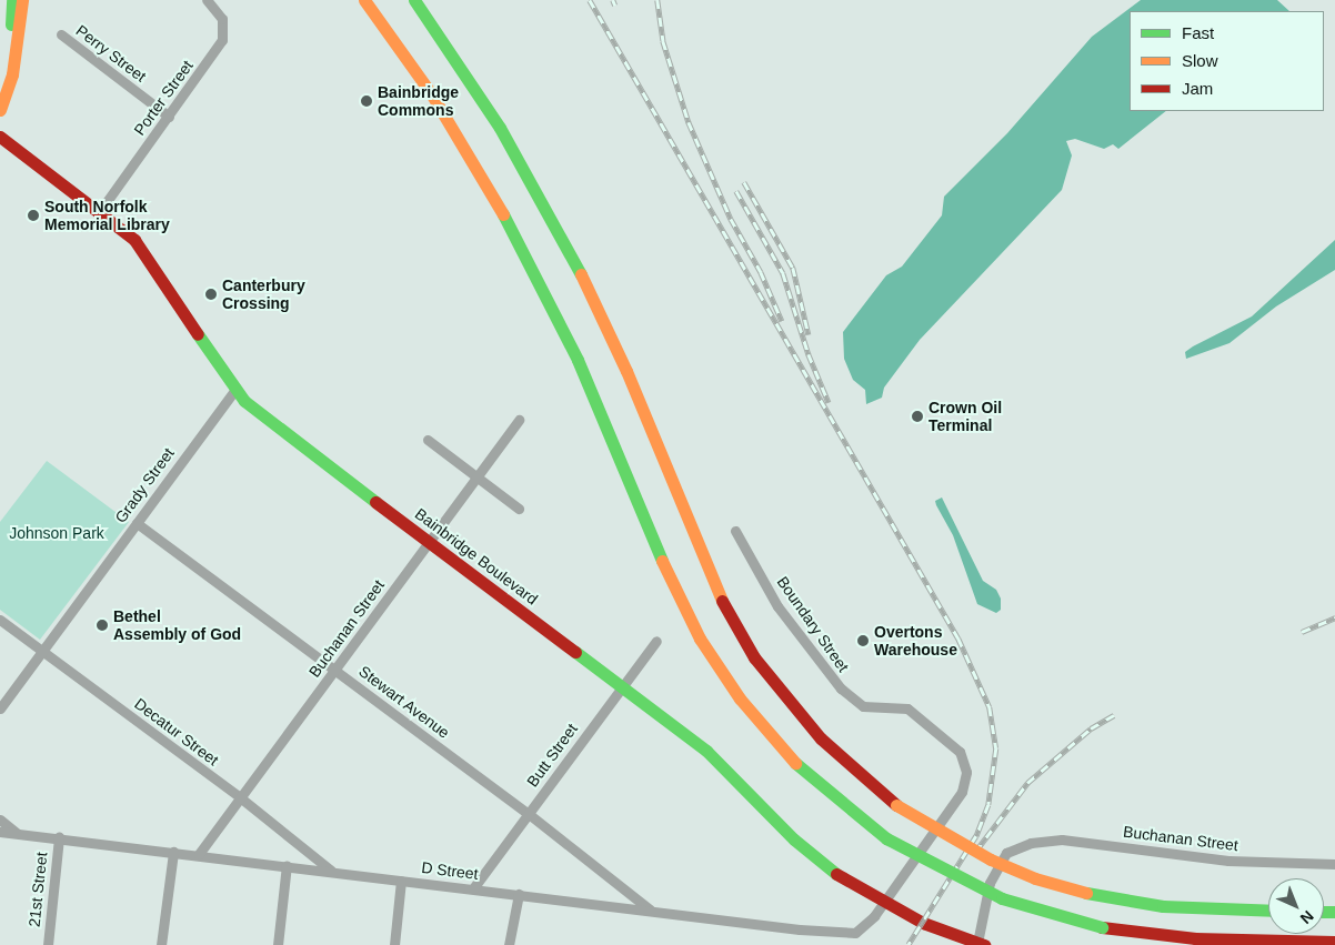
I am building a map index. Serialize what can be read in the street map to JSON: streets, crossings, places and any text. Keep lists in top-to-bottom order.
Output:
{
  "streets": {
    "main road": ["Bainbridge Boulevard"],
    "street": [
      "Perry Street",
      "Porter Street",
      "Grady Street",
      "Boundary Street",
      "Buchanan Street",
      "Stewart Avenue",
      "Decatur Street",
      "Butt Street",
      "D Street",
      "21st Street"
    ]
  },
  "crossings": [
    ["Perry Street", "Porter Street"],
    ["Porter Street", "Bainbridge Boulevard"],
    ["Grady Street", "Bainbridge Boulevard"],
    ["Grady Street", "Stewart Avenue"],
    ["Grady Street", "Decatur Street"],
    ["Bainbridge Boulevard", "Boundary Street"],
    ["Bainbridge Boulevard", "Buchanan Street"],
    ["Bainbridge Boulevard", "Butt Street"],
    ["Bainbridge Boulevard", "D Street"],
    ["Boundary Street", "D Street"],
    ["Buchanan Street", "Stewart Avenue"],
    ["Buchanan Street", "Decatur Street"],
    ["Buchanan Street", "D Street"],
    ["Stewart Avenue", "Butt Street"],
    ["Stewart Avenue", "D Street"],
    ["Decatur Street", "D Street"],
    ["Butt Street", "D Street"],
    ["D Street", "21st Street"]
  ],
  "parks": ["Johnson Park"],
  "places": [
    "Bainbridge Commons",
    "South Norfolk Memorial Library",
    "Canterbury Crossing",
    "Crown Oil Terminal",
    "Bethel Assembly of God",
    "Overtons Warehouse"
  ],
  "legend": ["Fast", "Slow", "Jam"],
  "north": "bottom right"
}
